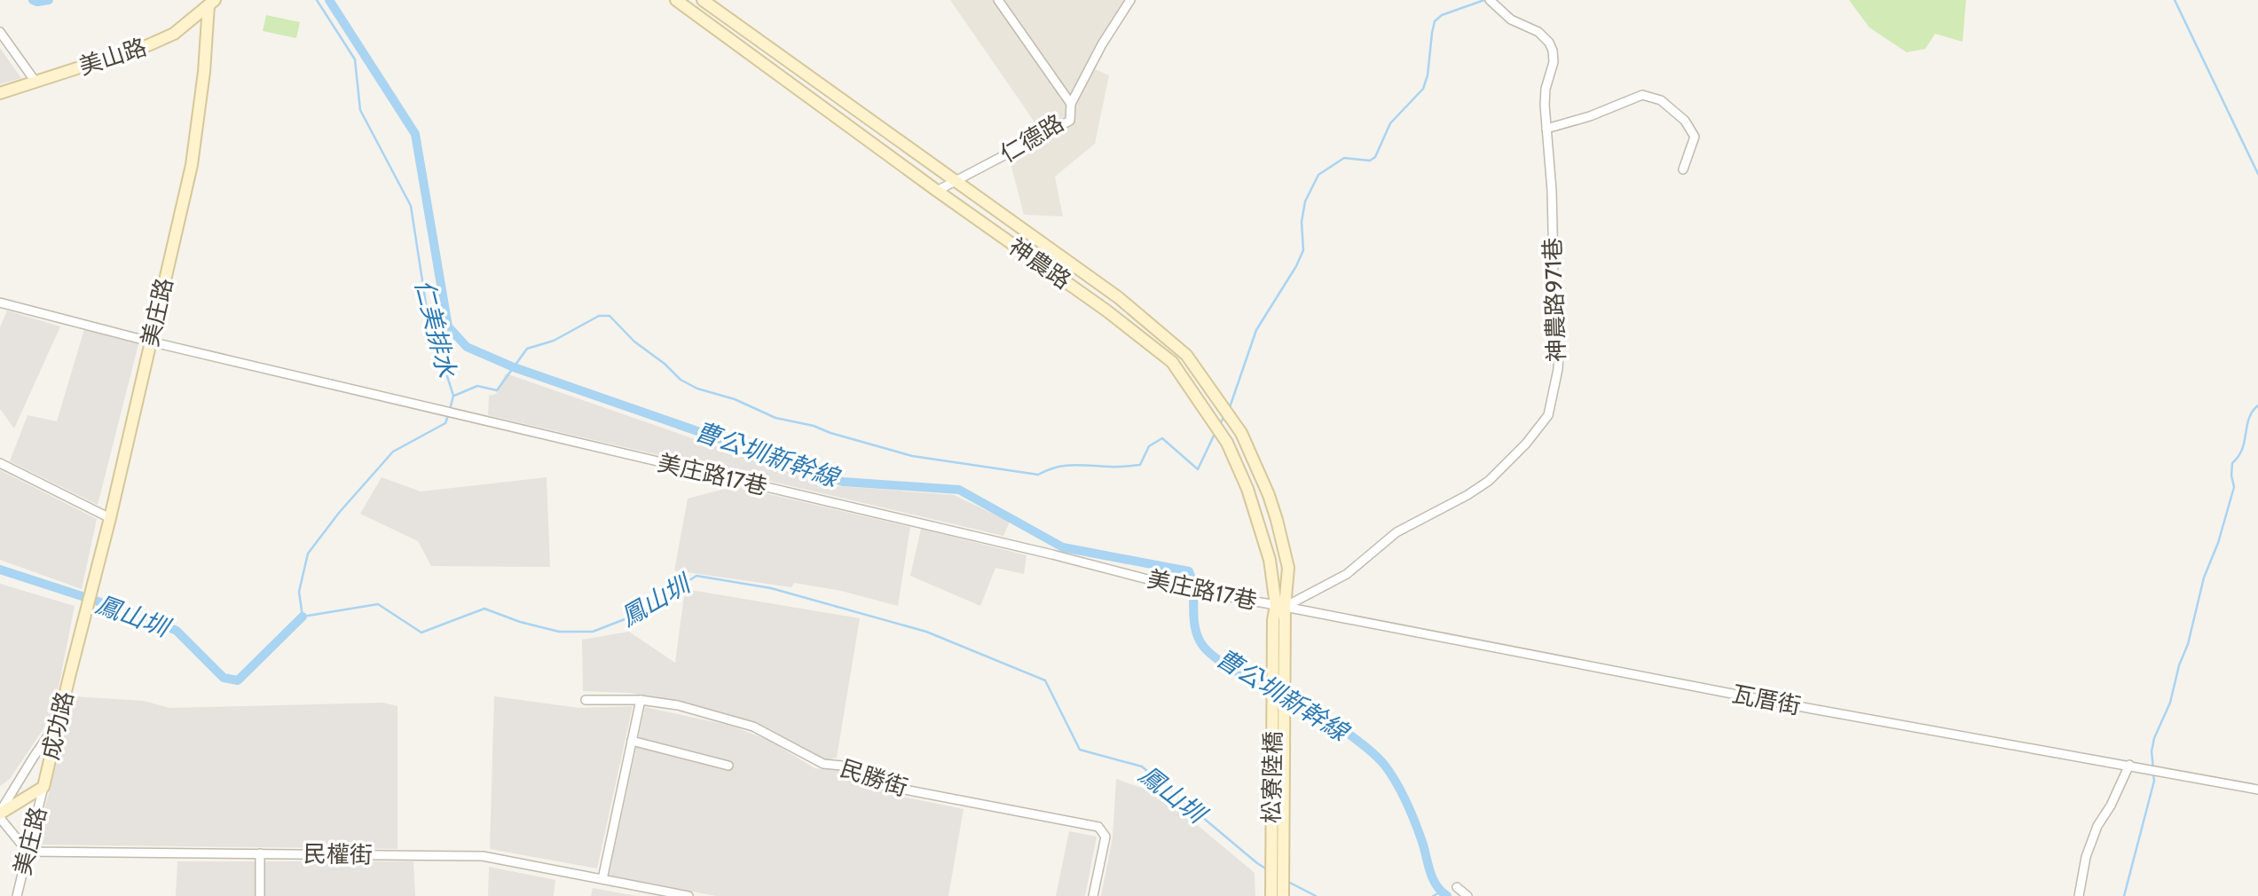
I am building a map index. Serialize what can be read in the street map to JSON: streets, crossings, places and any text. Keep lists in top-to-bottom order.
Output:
{
  "streets": {
    "street": [
      "美山路",
      "仁德路",
      "神農路",
      "神農路971巷",
      "美庄路",
      "美庄路17巷",
      "瓦厝街",
      "成功路",
      "松寮陸橋",
      "民勝街",
      "民權街"
    ]
  },
  "crossings": [
    ["美山路", "美庄路"],
    ["仁德路", "神農路"],
    ["神農路", "神農路971巷"],
    ["神農路", "美庄路17巷"],
    ["神農路", "瓦厝街"],
    ["神農路", "松寮陸橋"],
    ["神農路971巷", "美庄路17巷"],
    ["神農路971巷", "瓦厝街"],
    ["美庄路", "美庄路17巷"],
    ["美庄路", "成功路"],
    ["美庄路", "民權街"],
    ["美庄路17巷", "瓦厝街"]
  ],
  "water": ["仁美排水", "曹公圳新幹線", "鳳山圳"]
}
